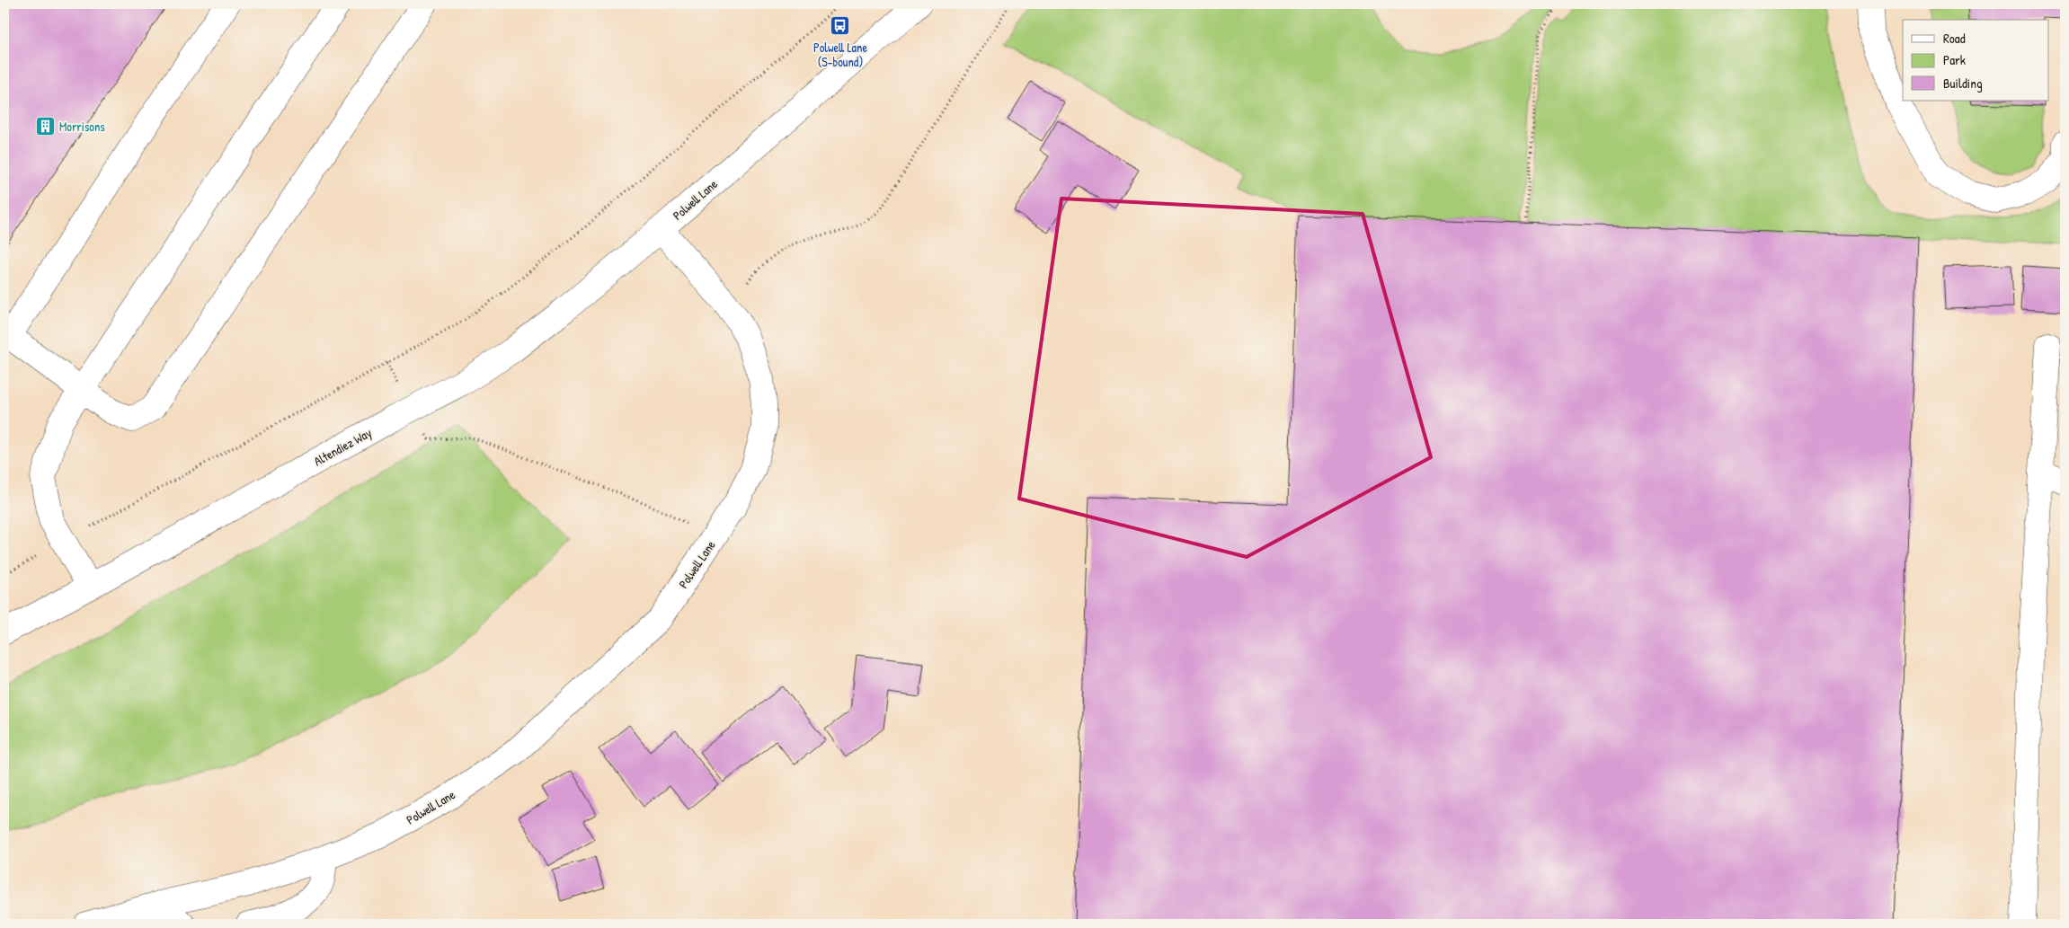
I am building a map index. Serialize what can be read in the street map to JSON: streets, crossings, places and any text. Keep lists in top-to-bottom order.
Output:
{
  "streets": {
    "street": ["Polwell Lane", "Altendiez Way"]
  },
  "crossings": [
    ["Polwell Lane", "Altendiez Way"]
  ],
  "places": {
    "bus stop": ["Polwell Lane (S-bound)"],
    "building": ["Morrisons"]
  },
  "legend": ["Road", "Park", "Building"]
}
